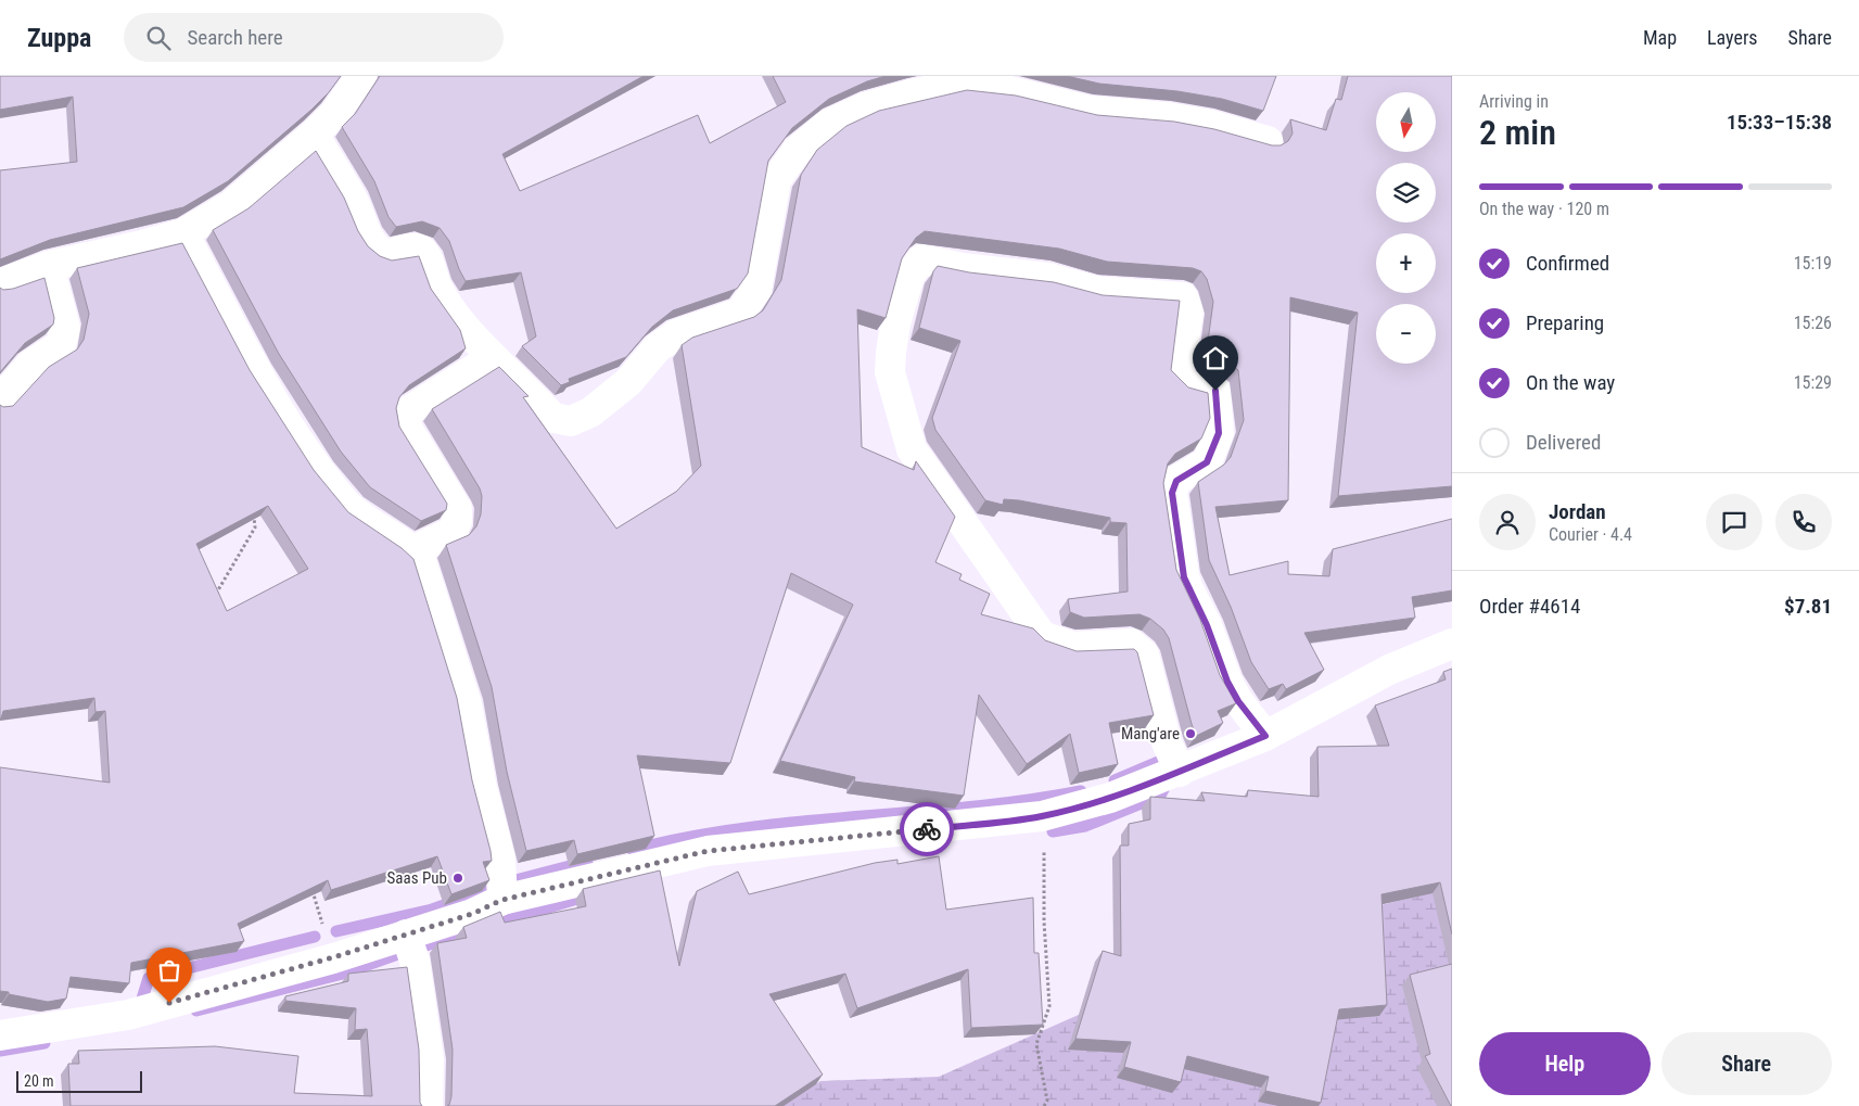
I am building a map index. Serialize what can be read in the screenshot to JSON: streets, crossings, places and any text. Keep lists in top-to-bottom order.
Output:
{
  "places": ["Mang'are", "Saas Pub"],
  "scale_bar": "20 m",
  "north": "bottom",
  "page": {
    "header": "Zuppa",
    "search": "Search here",
    "nav": ["Map", "Layers", "Share"],
    "heading": ["2 min", "Arriving in", "15:33–15:38"],
    "panel": [
      "Jordan",
      "Courier · 4.4",
      "Order #4614",
      "$7.81"
    ],
    "map_buttons": ["+", "−"],
    "bar": "On the way · 120 m",
    "list": [
      ["Confirmed", "15:19"],
      ["Preparing", "15:26"],
      ["On the way", "15:29"],
      "Delivered"
    ],
    "buttons": ["Help", "Share"],
    "scale": "20 m"
  }
}
